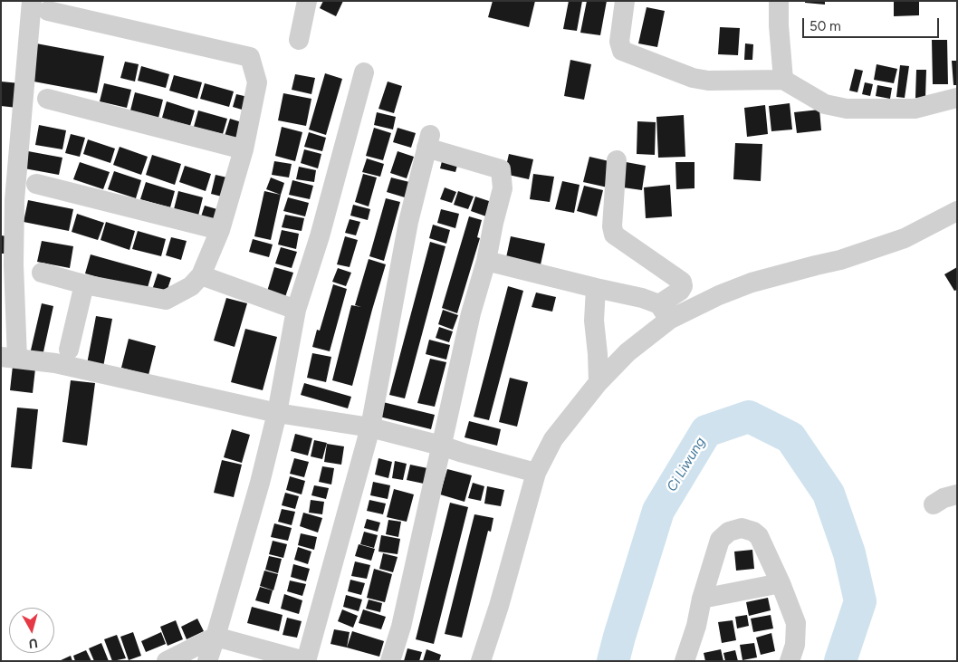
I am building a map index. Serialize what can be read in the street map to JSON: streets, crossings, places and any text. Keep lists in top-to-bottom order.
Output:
{
  "water": ["Ci Liwung"],
  "scale_bar": "50 m",
  "north": "bottom"
}
